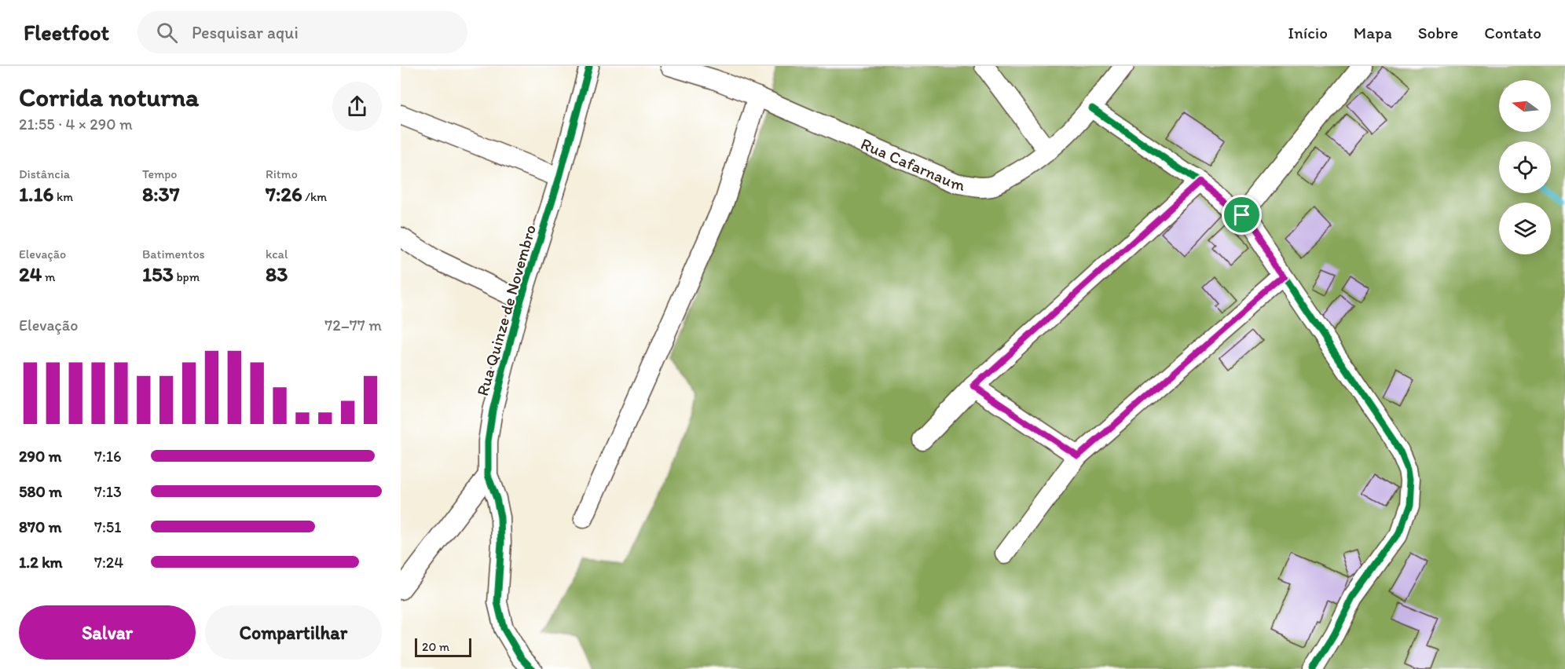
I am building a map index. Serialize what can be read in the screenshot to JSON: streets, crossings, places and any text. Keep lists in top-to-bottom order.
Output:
{
  "streets": {
    "street": ["Rua Cafarnaum", "Rua Quinze de Novembro"]
  },
  "scale_bar": "20 m",
  "north": "left",
  "page": {
    "header": "Fleetfoot",
    "search": "Pesquisar aqui",
    "nav": [
      "Início",
      "Mapa",
      "Sobre",
      "Contato"
    ],
    "heading": ["Corrida noturna", "21:55 · 4 × 290 m"],
    "stats": [
      ["Distância", "1.16 km"],
      ["Tempo", "8:37"],
      ["Ritmo", "7:26 /km"],
      ["Elevação", "24 m"],
      ["Batimentos", "153 bpm"],
      ["kcal", "83"]
    ],
    "chart": ["Elevação", "72–77 m"],
    "list": [
      {
        "name": "290 m",
        "note": "7:16"
      },
      {
        "name": "580 m",
        "note": "7:13"
      },
      {
        "name": "870 m",
        "note": "7:51"
      },
      {
        "name": "1.2 km",
        "note": "7:24"
      }
    ],
    "buttons": ["Salvar", "Compartilhar"],
    "scale": "20 m"
  }
}
